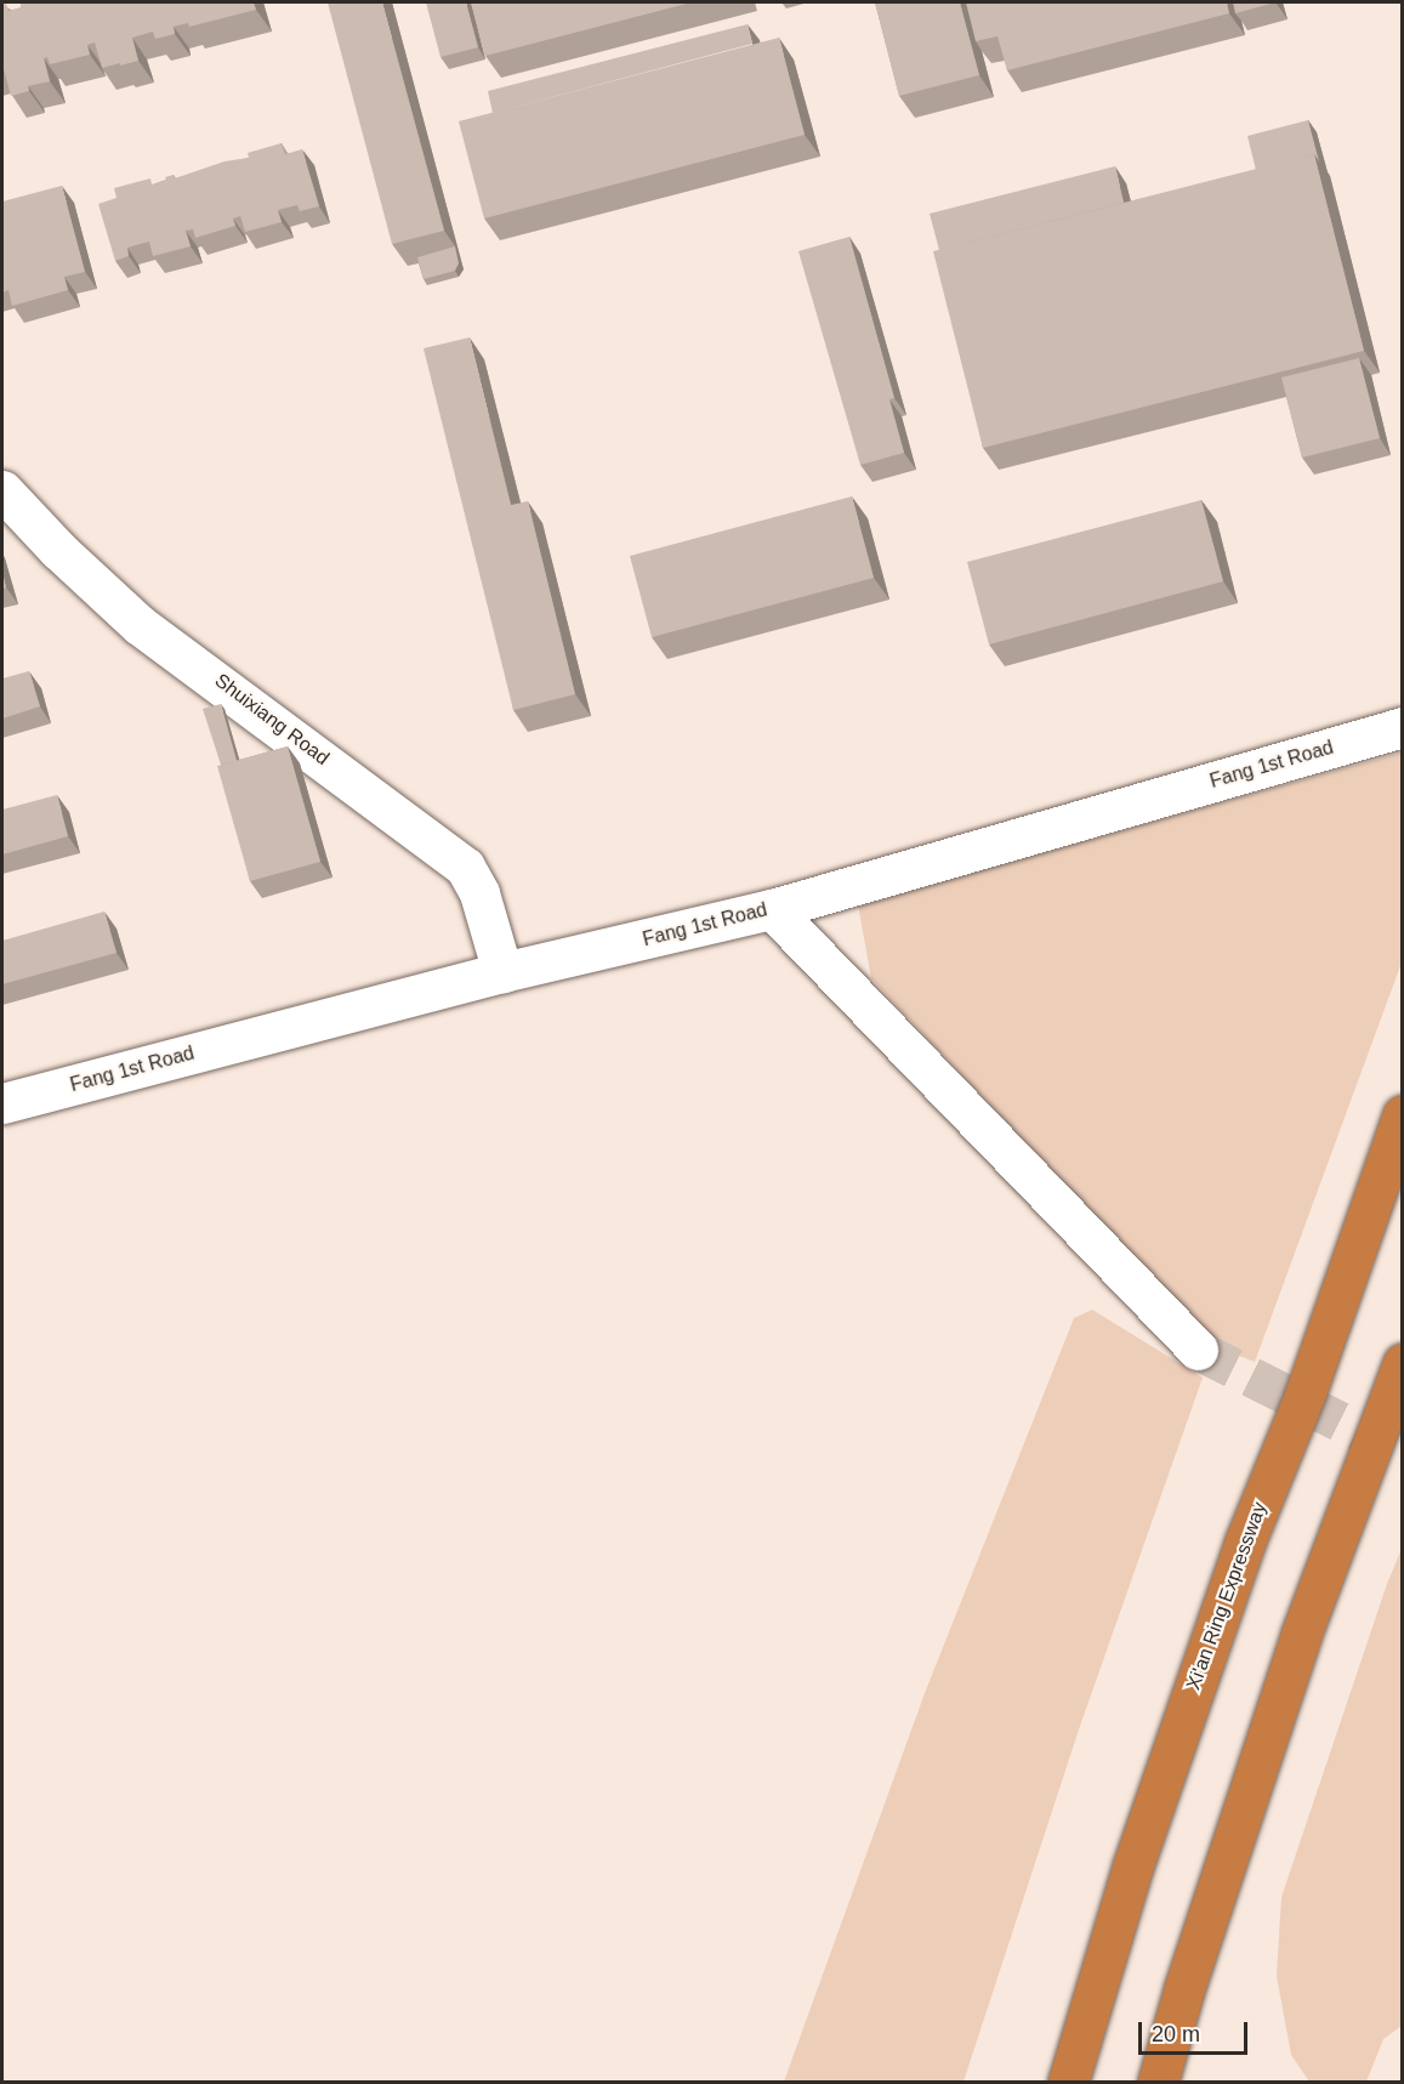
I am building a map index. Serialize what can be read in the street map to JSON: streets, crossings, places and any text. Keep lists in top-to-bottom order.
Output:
{
  "streets": {
    "highway": ["Xi'an Ring Expressway"],
    "street": ["Shuixiang Road", "Fang 1st Road"]
  },
  "crossings": [
    ["Shuixiang Road", "Fang 1st Road"]
  ],
  "scale_bar": "20 m"
}
